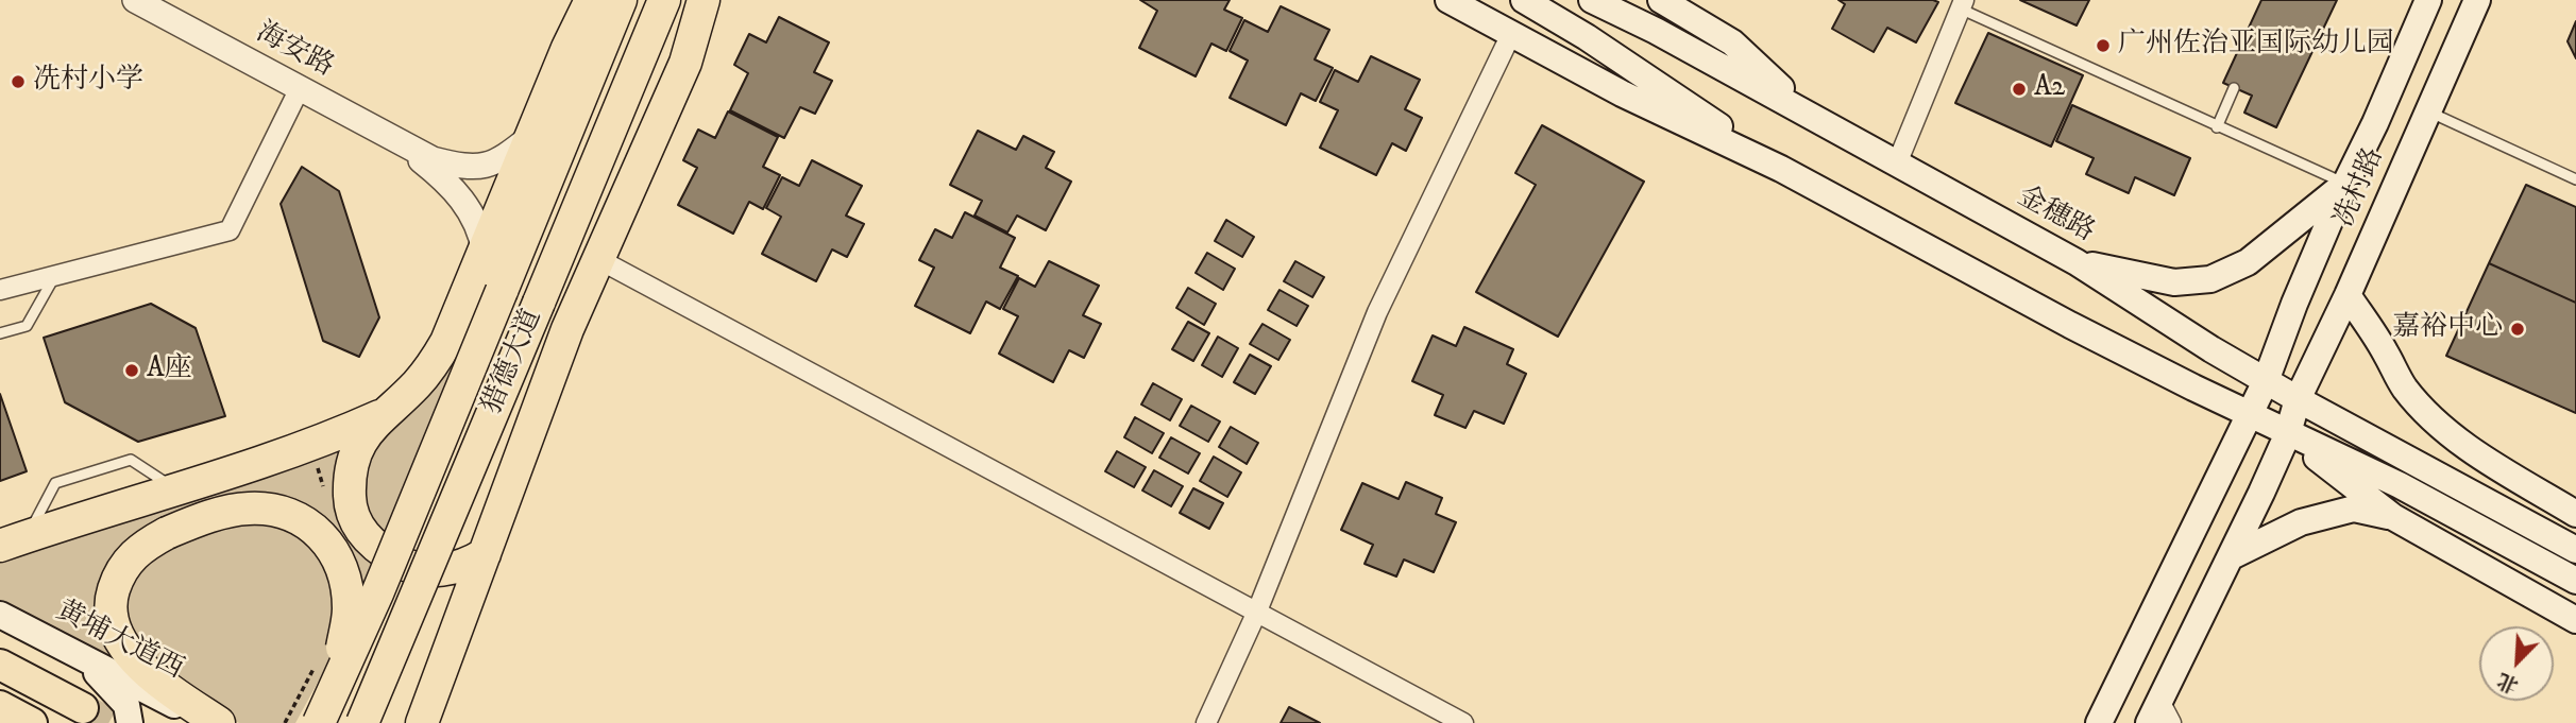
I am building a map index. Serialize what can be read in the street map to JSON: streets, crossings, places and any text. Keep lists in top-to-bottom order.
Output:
{
  "streets": {
    "highway": ["猎德大道"],
    "main road": ["冼村路", "金穗路", "黄埔大道西"],
    "street": ["海安路"]
  },
  "crossings": [
    ["冼村路", "金穗路"]
  ],
  "places": [
    "广州佐治亚国际幼儿园",
    "冼村小学",
    "A2",
    "嘉裕中心",
    "A座"
  ],
  "north": "bottom left"
}
